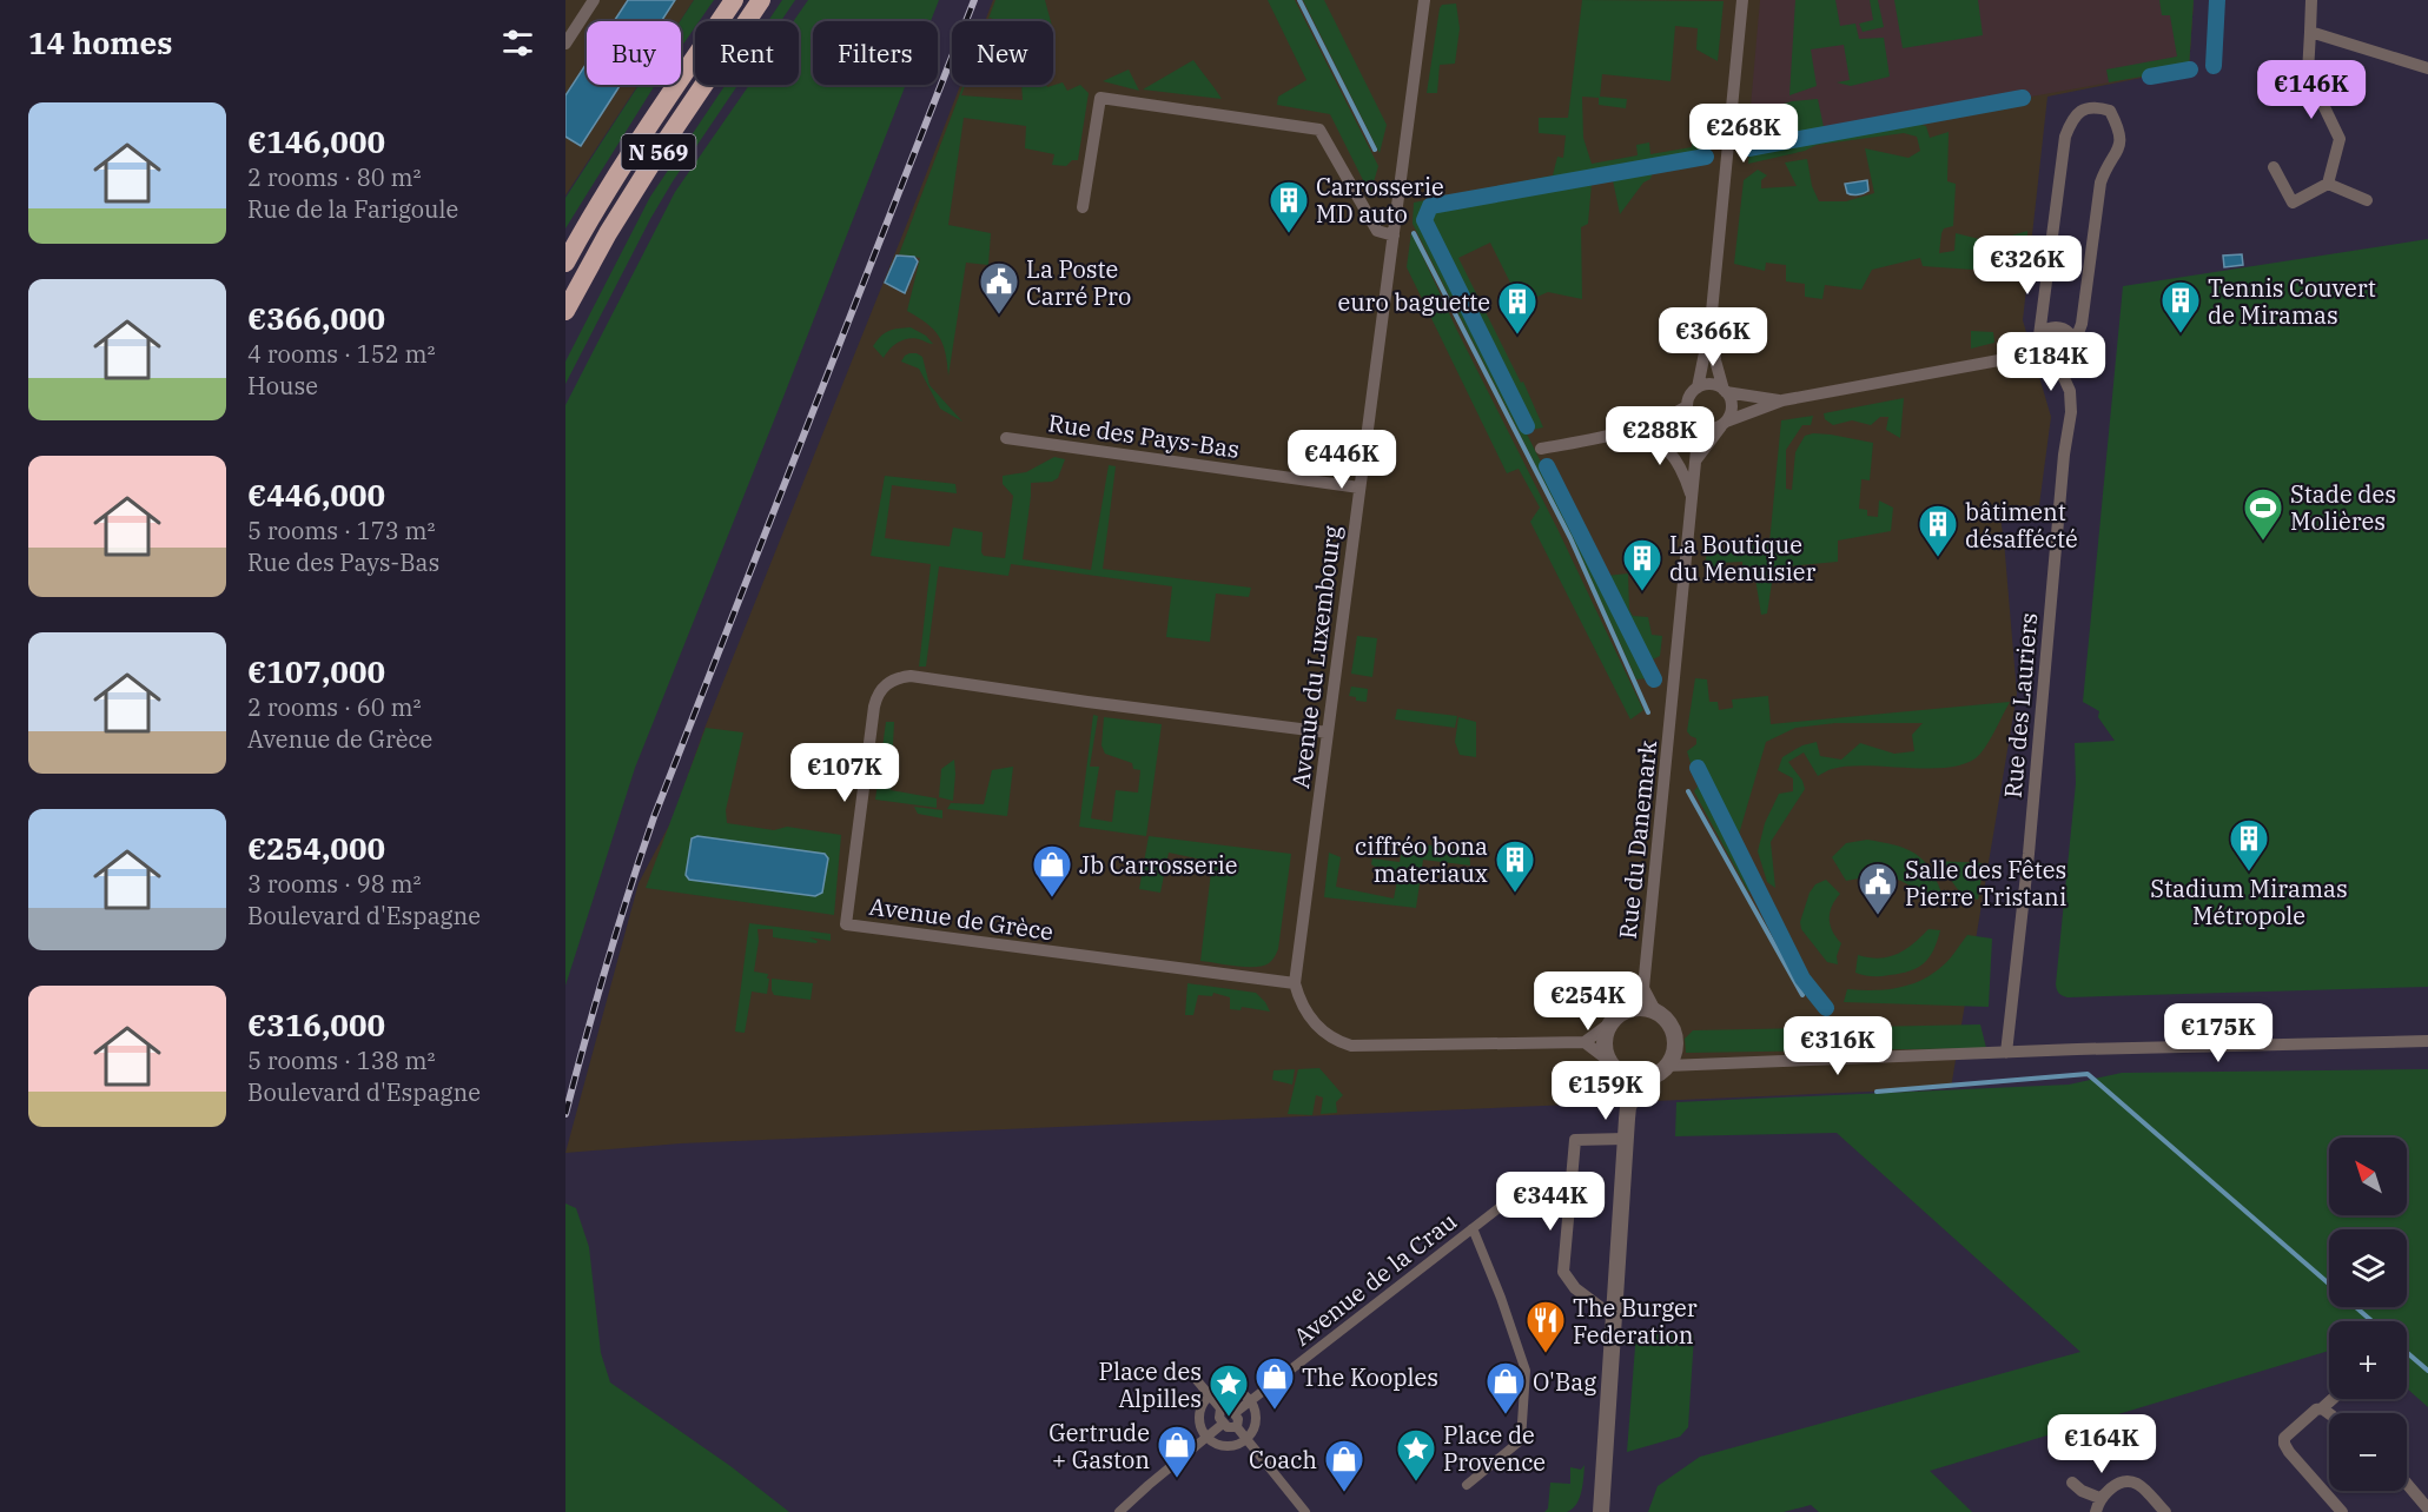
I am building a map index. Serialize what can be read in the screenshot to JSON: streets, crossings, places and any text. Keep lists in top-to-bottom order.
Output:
{
  "streets": {
    "highway": ["N 569"],
    "street": [
      "Rue des Pays-Bas",
      "Avenue du Luxembourg",
      "Rue des Lauriers",
      "Rue du Danemark",
      "Avenue de Grèce",
      "Avenue de la Crau"
    ]
  },
  "crossings": [
    ["Rue des Pays-Bas", "Avenue du Luxembourg"],
    ["Avenue du Luxembourg", "Avenue de Grèce"]
  ],
  "places": {
    "building": [
      "Carrosserie MD auto",
      "Tennis Couvert de Miramas",
      "euro baguette",
      "bâtiment désaffécté",
      "La Boutique du Menuisier",
      "Stadium Miramas Métropole",
      "ciffréo bona materiaux"
    ],
    "public building": ["La Poste Carré Pro", "Salle des Fêtes Pierre Tristani"],
    "sports": ["Stade des Molières"],
    "shop": [
      "Jb Carrosserie",
      "The Kooples",
      "O'Bag",
      "Gertrude + Gaston",
      "Coach"
    ],
    "restaurant": ["The Burger Federation"],
    "place": ["Place des Alpilles", "Place de Provence"]
  },
  "north": "top left",
  "page": {
    "heading": "14 homes",
    "chip": [
      "Buy",
      "Rent",
      "Filters",
      "New"
    ],
    "price": [
      "€146K",
      "€268K",
      "€326K",
      "€366K",
      "€184K",
      "€288K",
      "€446K",
      "€107K",
      "€254K",
      "€175K",
      "€316K",
      "€159K",
      "€344K",
      "€164K"
    ],
    "list": [
      {
        "name": "€146,000",
        "note": "2 rooms · 80 m² · Rue de la Farigoule"
      },
      {
        "name": "€366,000",
        "note": "4 rooms · 152 m² · House"
      },
      {
        "name": "€446,000",
        "note": "5 rooms · 173 m² · Rue des Pays-Bas"
      },
      {
        "name": "€107,000",
        "note": "2 rooms · 60 m² · Avenue de Grèce"
      },
      {
        "name": "€254,000",
        "note": "3 rooms · 98 m² · Boulevard d'Espagne"
      },
      {
        "name": "€316,000",
        "note": "5 rooms · 138 m² · Boulevard d'Espagne"
      }
    ],
    "map_buttons": ["+", "−"]
  }
}
